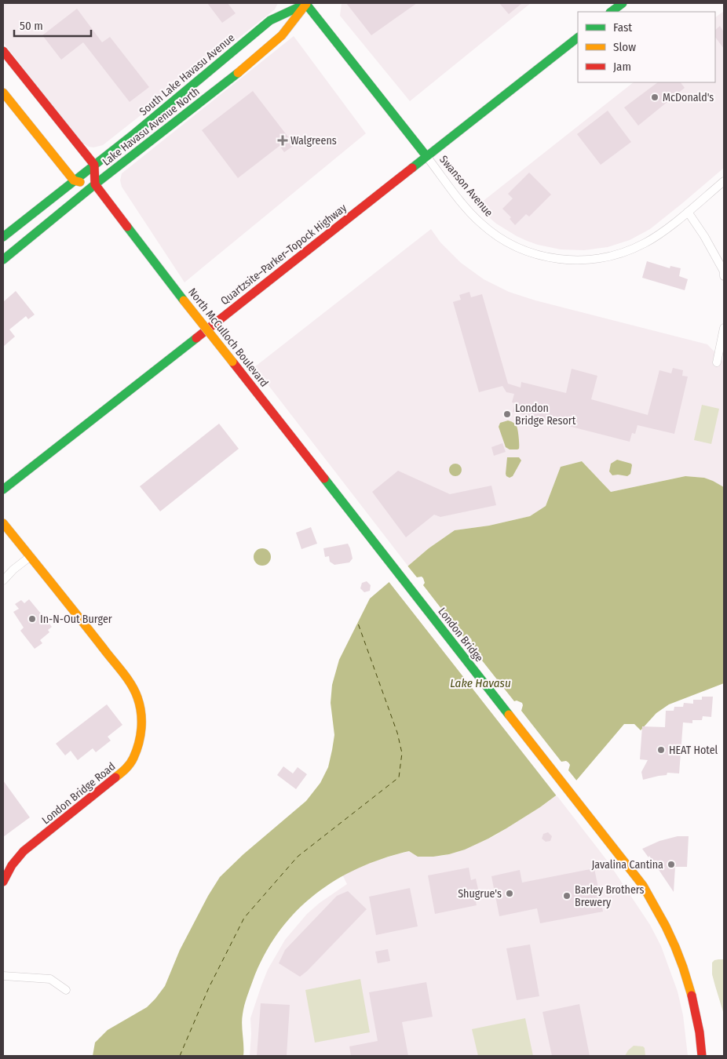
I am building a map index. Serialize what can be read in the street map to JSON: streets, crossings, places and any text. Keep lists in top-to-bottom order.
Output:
{
  "streets": {
    "main road": [
      "South Lake Havasu Avenue",
      "Lake Havasu Avenue North",
      "Swanson Avenue",
      "Quartzsite–Parker–Topock Highway",
      "North McCulloch Boulevard",
      "London Bridge",
      "London Bridge Road"
    ]
  },
  "crossings": [
    ["South Lake Havasu Avenue", "Lake Havasu Avenue North"],
    ["South Lake Havasu Avenue", "Swanson Avenue"],
    ["Lake Havasu Avenue North", "Swanson Avenue"],
    ["Lake Havasu Avenue North", "North McCulloch Boulevard"],
    ["Swanson Avenue", "Quartzsite–Parker–Topock Highway"],
    ["North McCulloch Boulevard", "London Bridge"]
  ],
  "water": ["Lake Havasu"],
  "places": {
    "other": [
      "McDonald's",
      "London Bridge Resort",
      "In-N-Out Burger",
      "HEAT Hotel",
      "Javalina Cantina",
      "Shugrue's",
      "Barley Brothers Brewery"
    ],
    "health": ["Walgreens"]
  },
  "legend": ["Fast", "Slow", "Jam"],
  "scale_bar": "50 m"
}
